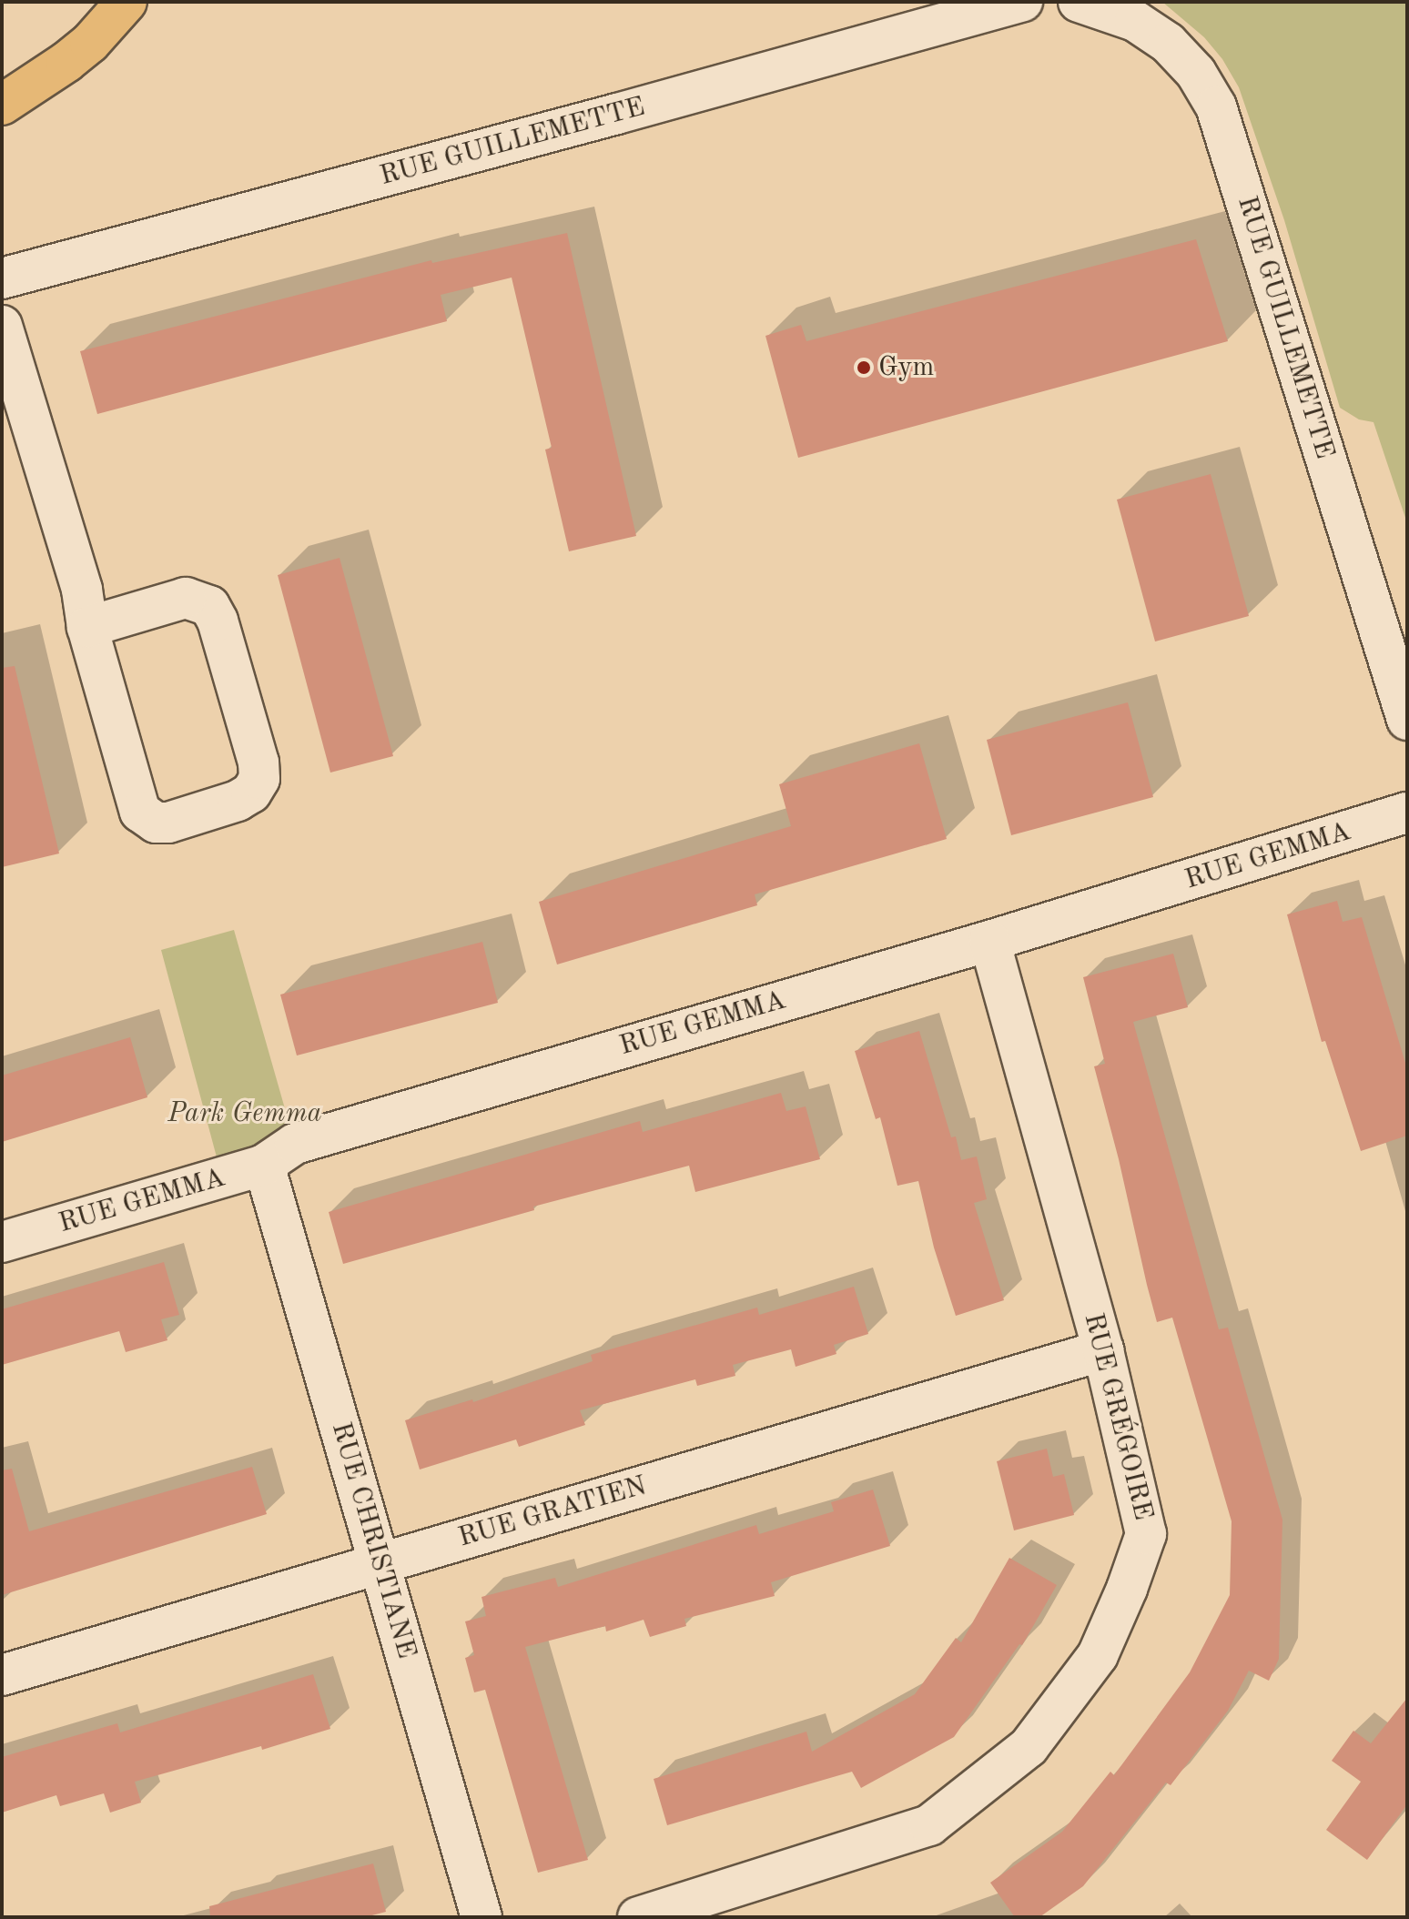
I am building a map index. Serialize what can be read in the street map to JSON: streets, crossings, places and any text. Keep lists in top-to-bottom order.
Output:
{
  "streets": {
    "street": [
      "RUE GUILLEMETTE",
      "RUE GEMMA",
      "RUE GRÉGOIRE",
      "RUE GRATIEN",
      "RUE CHRISTIANE"
    ]
  },
  "crossings": [
    ["RUE GEMMA", "RUE GRÉGOIRE"],
    ["RUE GEMMA", "RUE CHRISTIANE"],
    ["RUE GRÉGOIRE", "RUE GRATIEN"],
    ["RUE GRATIEN", "RUE CHRISTIANE"]
  ],
  "parks": ["Park Gemma"],
  "places": ["Gym"]
}
